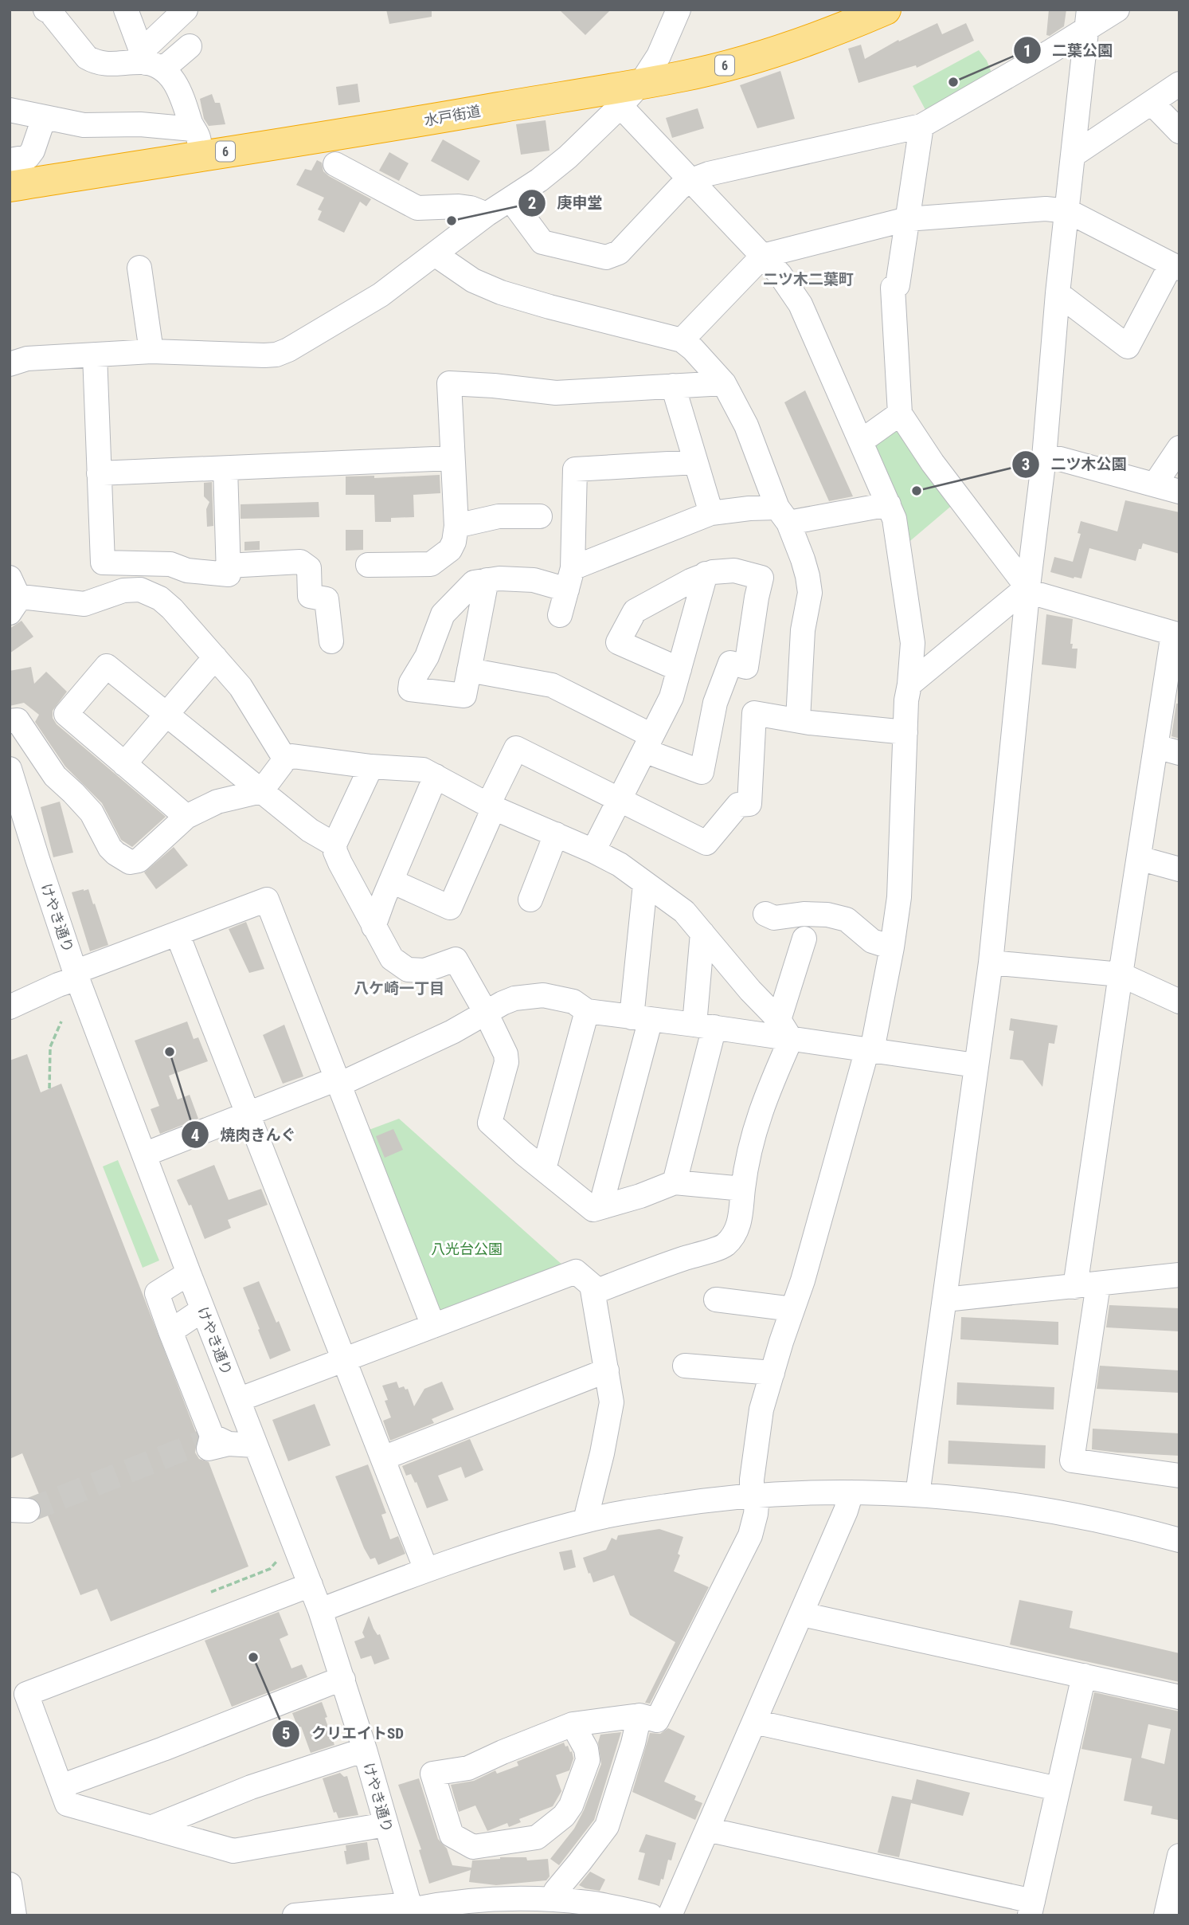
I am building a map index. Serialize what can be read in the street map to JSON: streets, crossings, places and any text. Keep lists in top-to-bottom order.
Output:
{
  "streets": {
    "highway": ["6", "水戸街道"],
    "street": ["けやき通り"]
  },
  "districts": ["二ツ木二葉町", "八ケ崎一丁目"],
  "parks": ["八光台公園"],
  "places": [
    "二葉公園",
    "庚申堂",
    "二ツ木公園",
    "焼肉きんぐ",
    "クリエイトSD"
  ]
}
